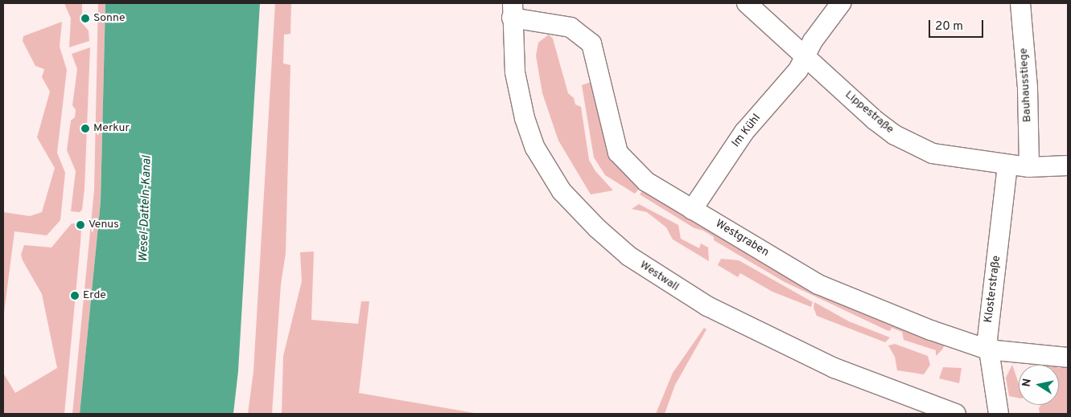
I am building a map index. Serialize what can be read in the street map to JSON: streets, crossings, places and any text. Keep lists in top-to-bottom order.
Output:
{
  "streets": {
    "street": [
      "Bauhausstiege",
      "Lippestraße",
      "Im Kühl",
      "Westgraben",
      "Westwall",
      "Klosterstraße"
    ]
  },
  "crossings": [
    ["Bauhausstiege", "Lippestraße"],
    ["Lippestraße", "Im Kühl"],
    ["Lippestraße", "Klosterstraße"],
    ["Im Kühl", "Westgraben"],
    ["Westgraben", "Westwall"],
    ["Westgraben", "Klosterstraße"]
  ],
  "water": ["Wesel-Datteln-Kanal"],
  "places": [
    "Sonne",
    "Merkur",
    "Venus",
    "Erde"
  ],
  "scale_bar": "20 m",
  "north": "left"
}
